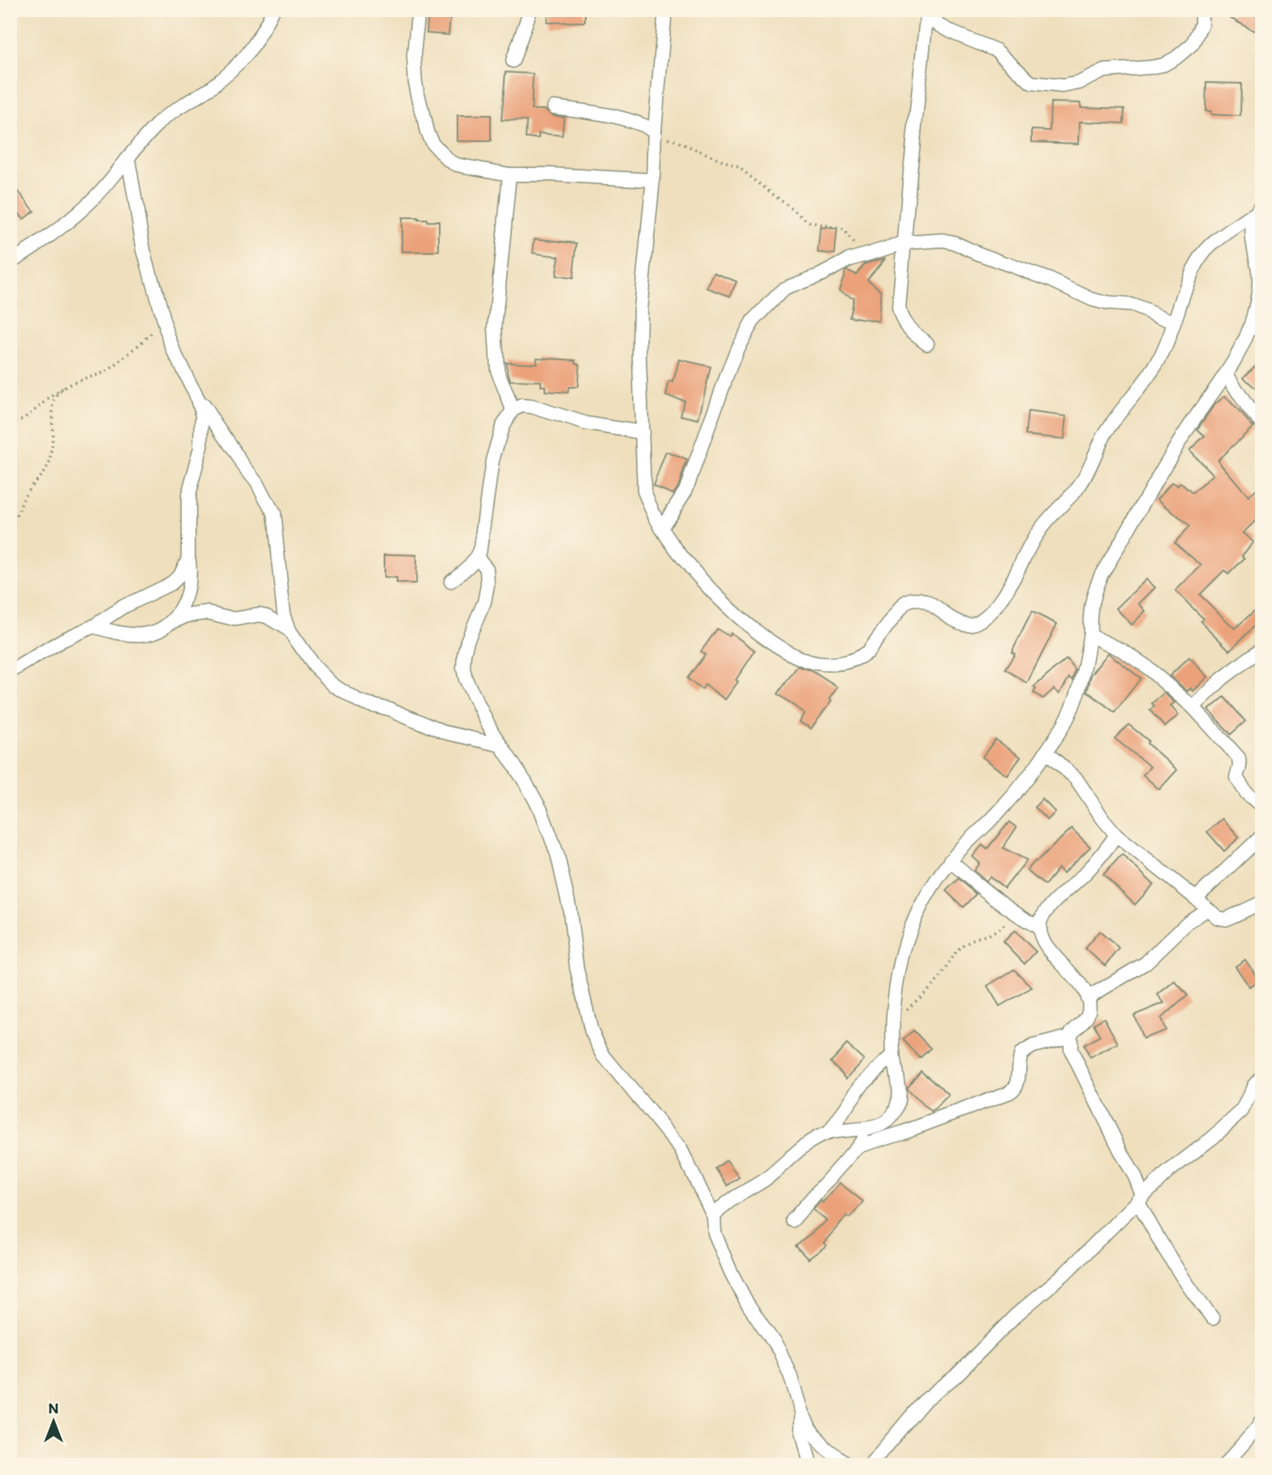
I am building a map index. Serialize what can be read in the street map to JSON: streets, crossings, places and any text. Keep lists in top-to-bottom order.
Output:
{
  "north": "top"
}
